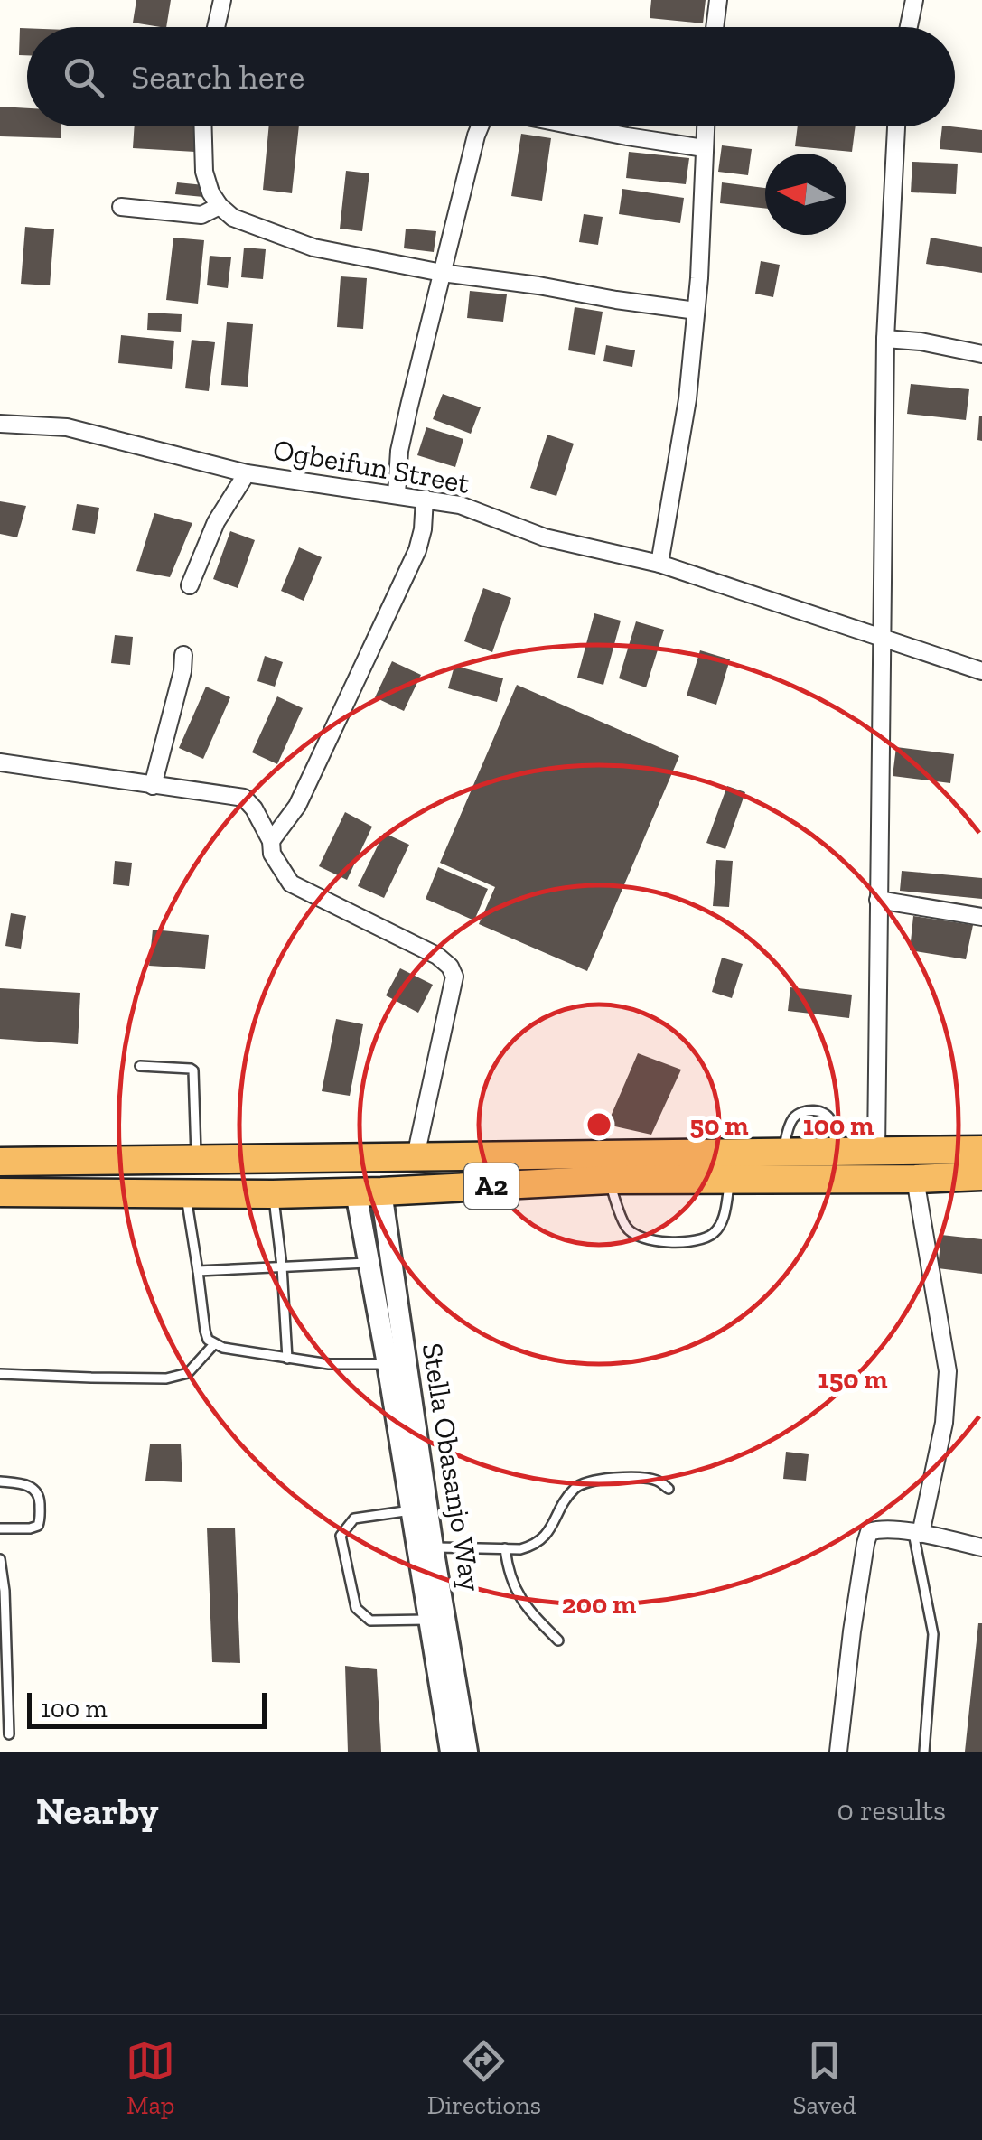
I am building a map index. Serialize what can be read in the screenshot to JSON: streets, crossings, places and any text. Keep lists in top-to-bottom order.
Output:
{
  "streets": {
    "highway": ["A2"],
    "street": ["Ogbeifun Street", "Stella Obasanjo Way"]
  },
  "crossings": [
    ["A2", "Stella Obasanjo Way"]
  ],
  "scale_bar": "100 m",
  "north": "left",
  "page": {
    "search": "Search here",
    "scale": "100 m",
    "heading": ["Nearby", "0 results"],
    "nav": ["Map", "Directions", "Saved"]
  },
  "rings": [
    "50 m",
    "100 m",
    "150 m",
    "200 m"
  ]
}
